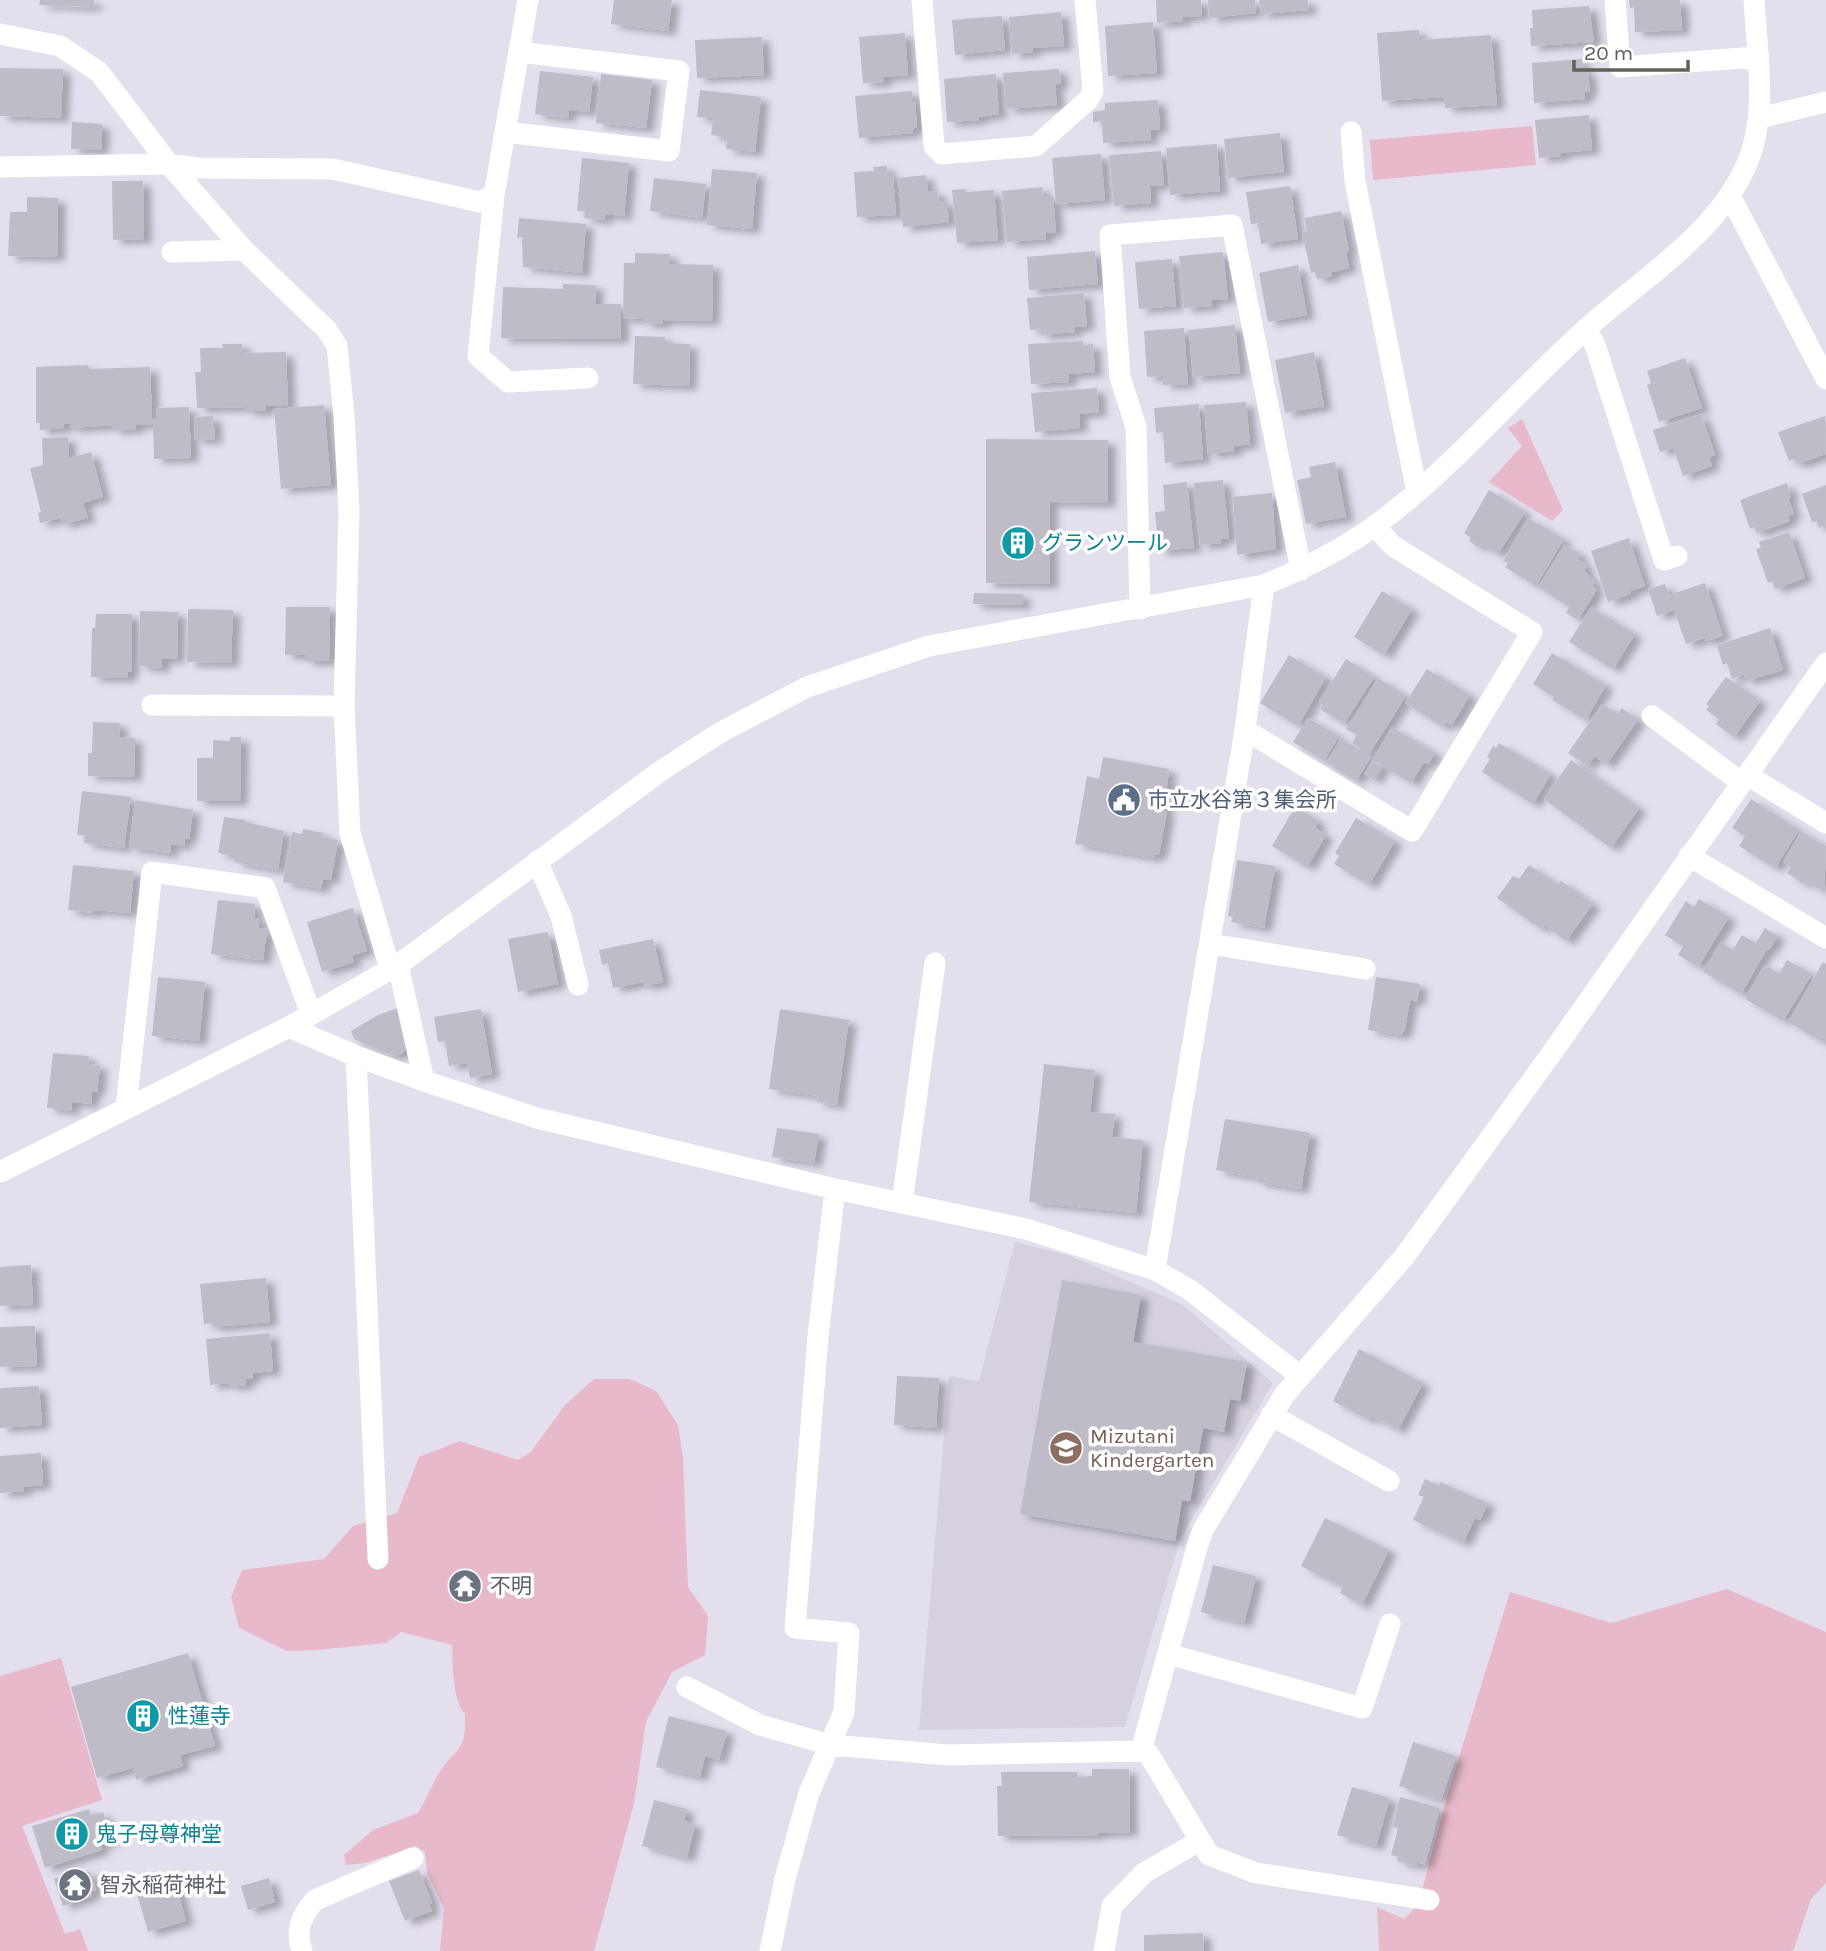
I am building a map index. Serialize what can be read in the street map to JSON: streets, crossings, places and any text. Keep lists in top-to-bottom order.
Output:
{
  "places": {
    "building": ["グランツール", "性蓮寺", "鬼子母尊神堂"],
    "public building": ["市立水谷第３集会所"],
    "school or university": ["Mizutani Kindergarten"],
    "temple": ["不明", "智永稲荷神社"]
  },
  "scale_bar": "20 m"
}
